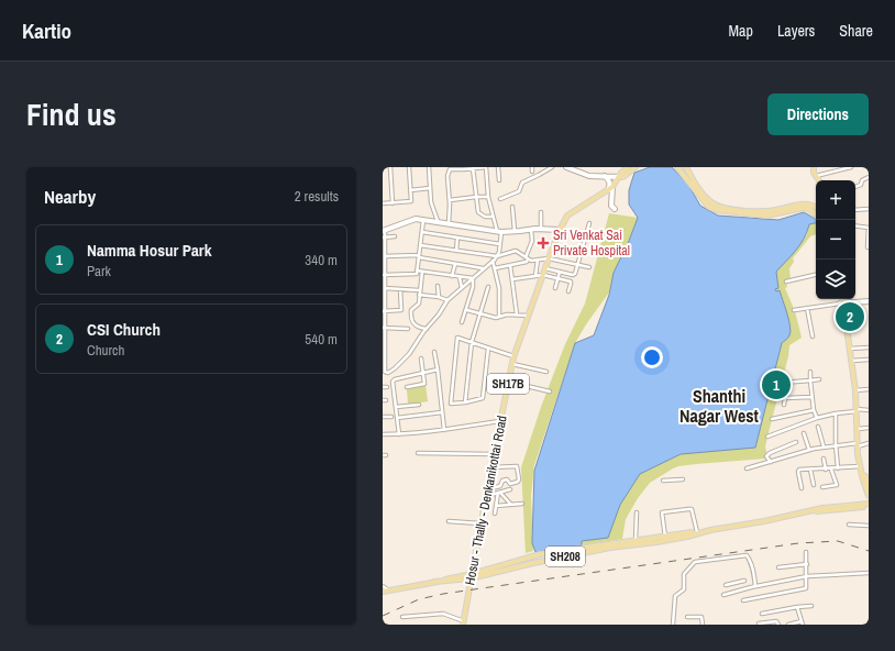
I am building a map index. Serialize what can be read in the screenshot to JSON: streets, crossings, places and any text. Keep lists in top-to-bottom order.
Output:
{
  "streets": {
    "main road": ["SH17B", "Hosur - Thally - Denkanikottai Road", "SH208"]
  },
  "crossings": [
    ["Hosur - Thally - Denkanikottai Road", "SH208"]
  ],
  "districts": ["Shanthi Nagar West"],
  "places": {
    "health": ["Sri Venkat Sai Private Hospital"]
  },
  "page": {
    "header": "Kartio",
    "nav": ["Map", "Layers", "Share"],
    "title": "Find us",
    "buttons": "Directions",
    "heading": ["Nearby", "2 results"],
    "map_buttons": ["+", "−"],
    "list": [
      {
        "mark": "1",
        "name": "Namma Hosur Park",
        "note": "Park",
        "value": "340 m"
      },
      {
        "mark": "2",
        "name": "CSI Church",
        "note": "Church",
        "value": "540 m"
      }
    ],
    "pins": ["2", "1"]
  }
}
